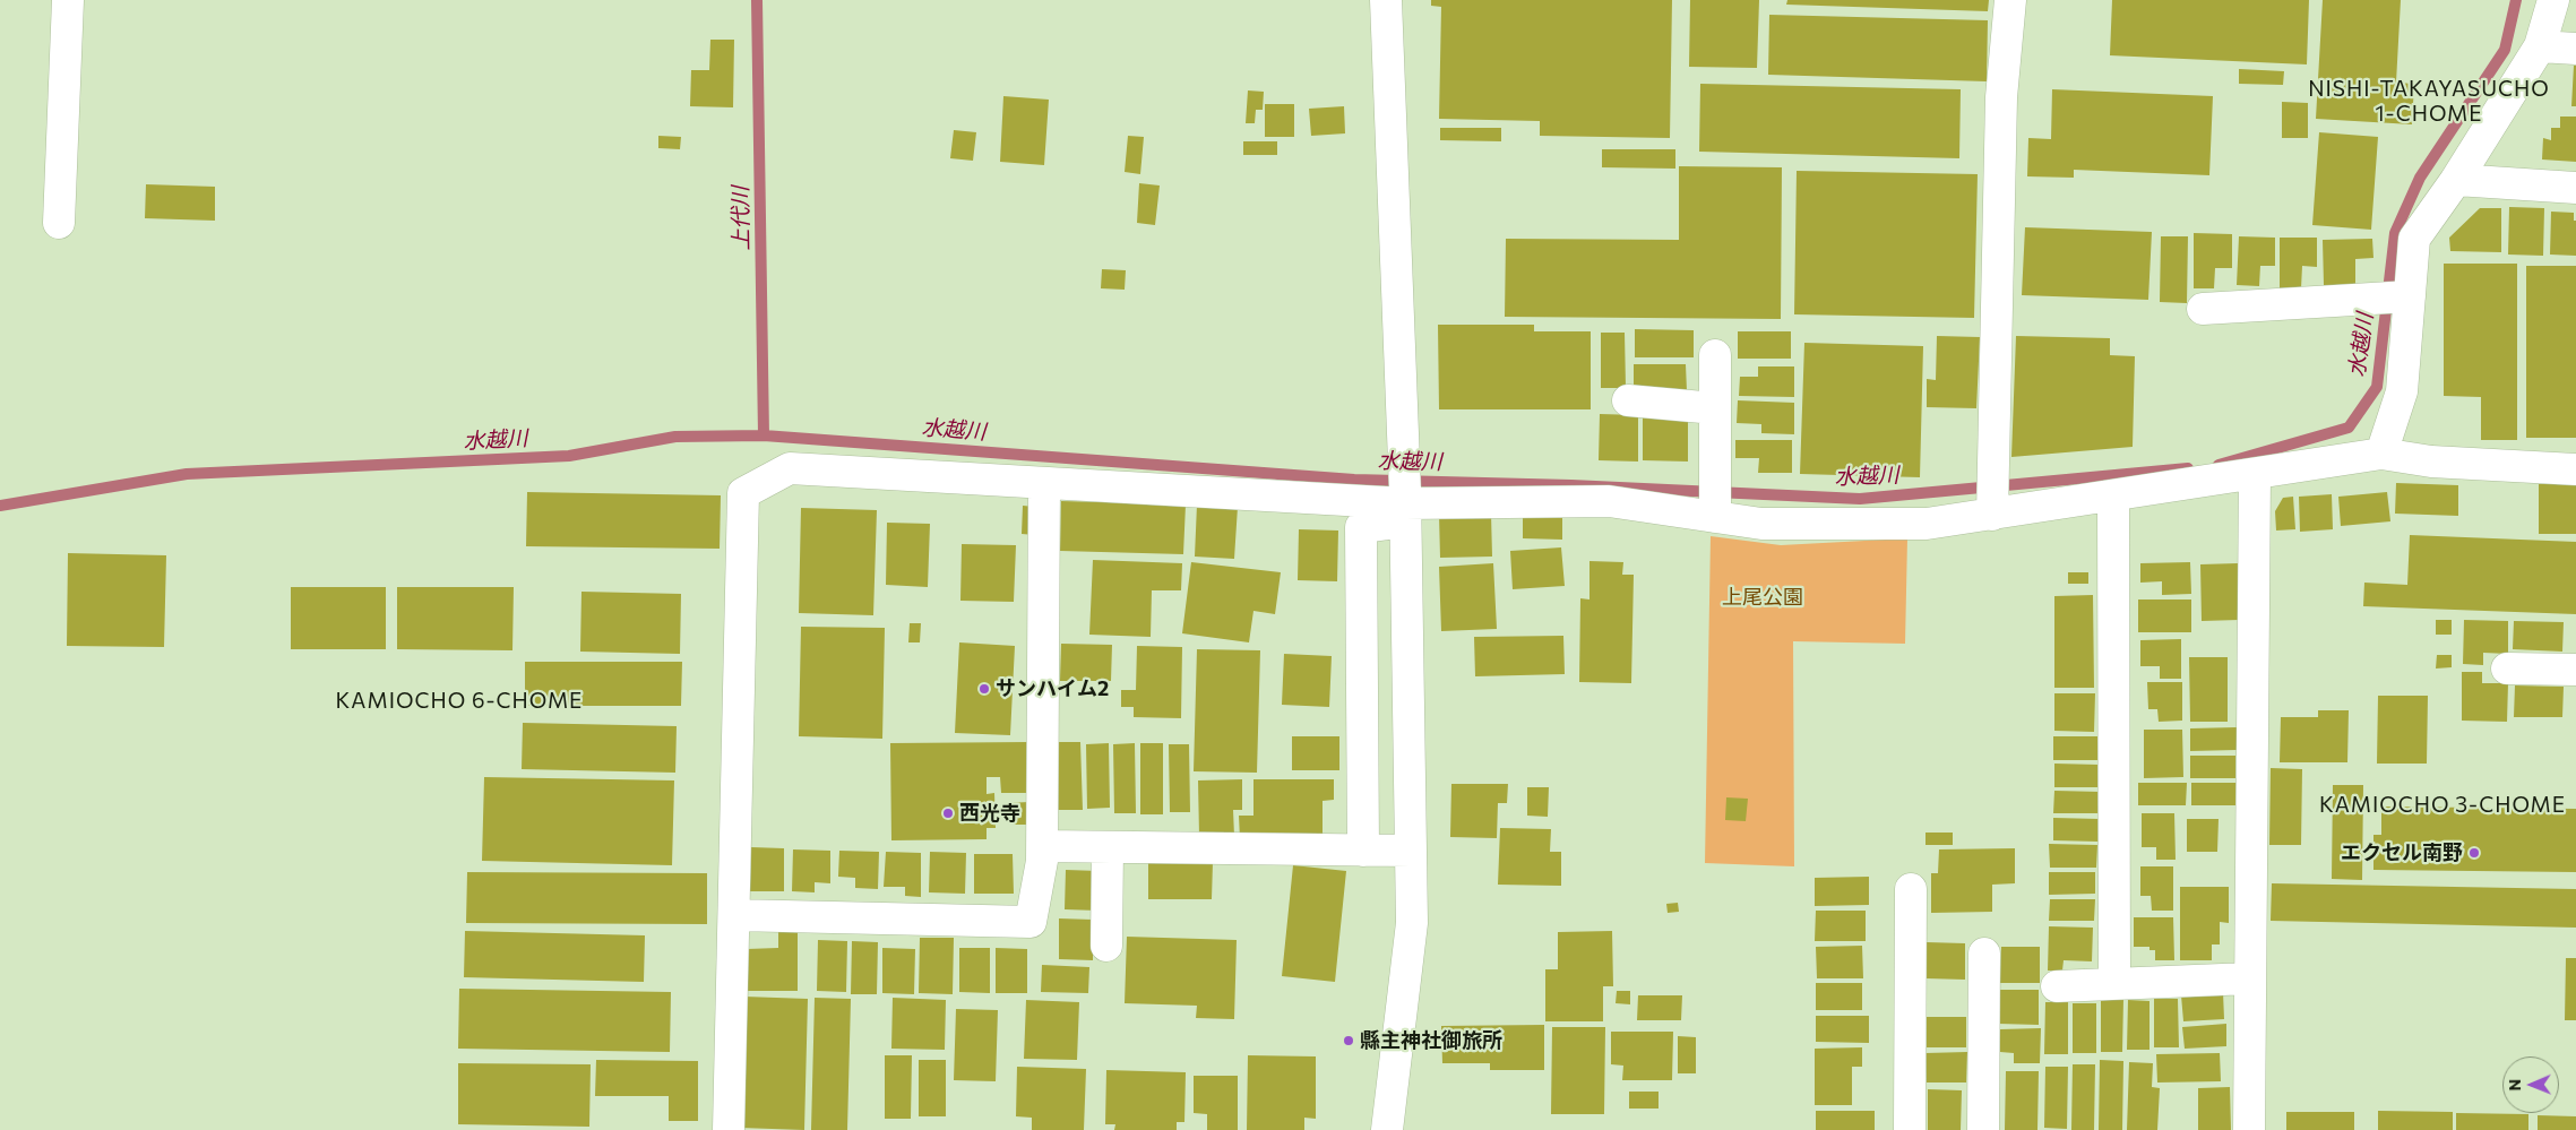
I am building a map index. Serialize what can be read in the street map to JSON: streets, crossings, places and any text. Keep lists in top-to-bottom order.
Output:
{
  "districts": ["NISHI-TAKAYASUCHO 1-CHOME", "KAMIOCHO 6-CHOME", "KAMIOCHO 3-CHOME"],
  "water": ["上代川", "水越川"],
  "parks": ["上尾公園"],
  "places": [
    "サンハイム2",
    "西光寺",
    "エクセル南野",
    "縣主神社御旅所"
  ],
  "north": "left"
}
